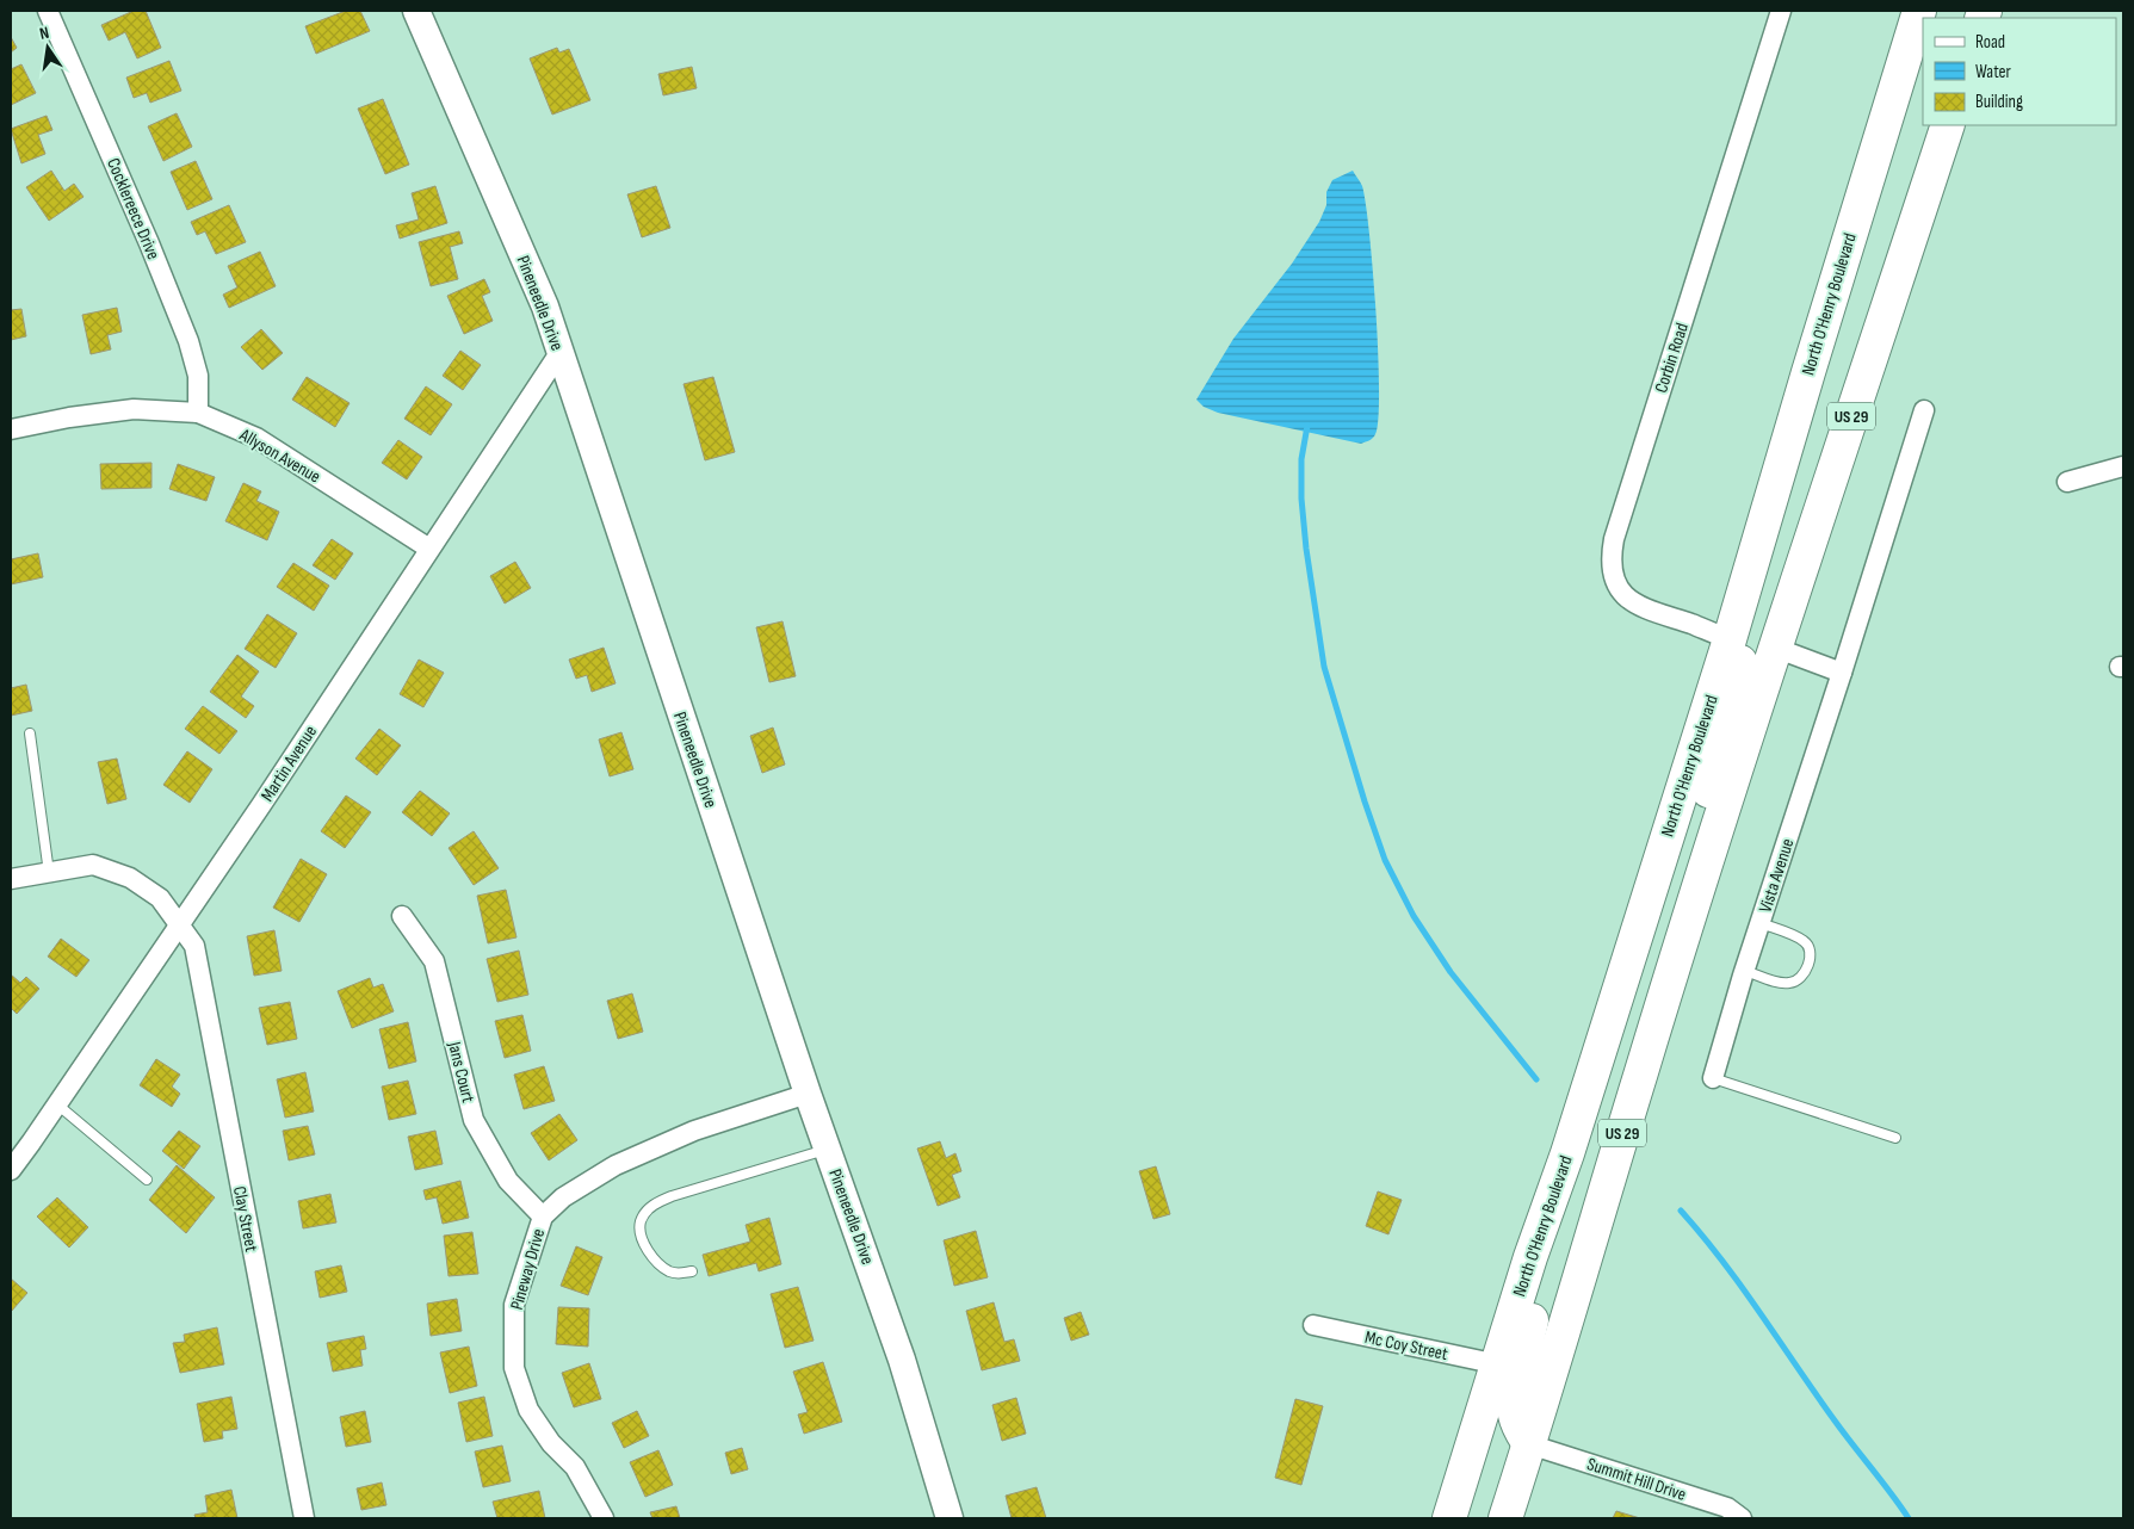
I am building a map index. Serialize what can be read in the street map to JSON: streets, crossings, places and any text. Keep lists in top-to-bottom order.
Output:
{
  "streets": {
    "highway": ["North O'Henry Boulevard", "US 29"],
    "street": [
      "Cocklereece Drive",
      "Pineneedle Drive",
      "Corbin Road",
      "Allyson Avenue",
      "Martin Avenue",
      "Vista Avenue",
      "Jans Court",
      "Clay Street",
      "Pineway Drive",
      "Mc Coy Street",
      "Summit Hill Drive"
    ]
  },
  "crossings": [
    ["Cocklereece Drive", "Allyson Avenue"],
    ["Pineneedle Drive", "Martin Avenue"],
    ["Pineneedle Drive", "Pineway Drive"],
    ["North O'Henry Boulevard", "Corbin Road"],
    ["North O'Henry Boulevard", "Mc Coy Street"],
    ["US 29", "Summit Hill Drive"],
    ["Allyson Avenue", "Martin Avenue"],
    ["Martin Avenue", "Clay Street"],
    ["Jans Court", "Pineway Drive"]
  ],
  "legend": ["Road", "Water", "Building"],
  "north": "top"
}
